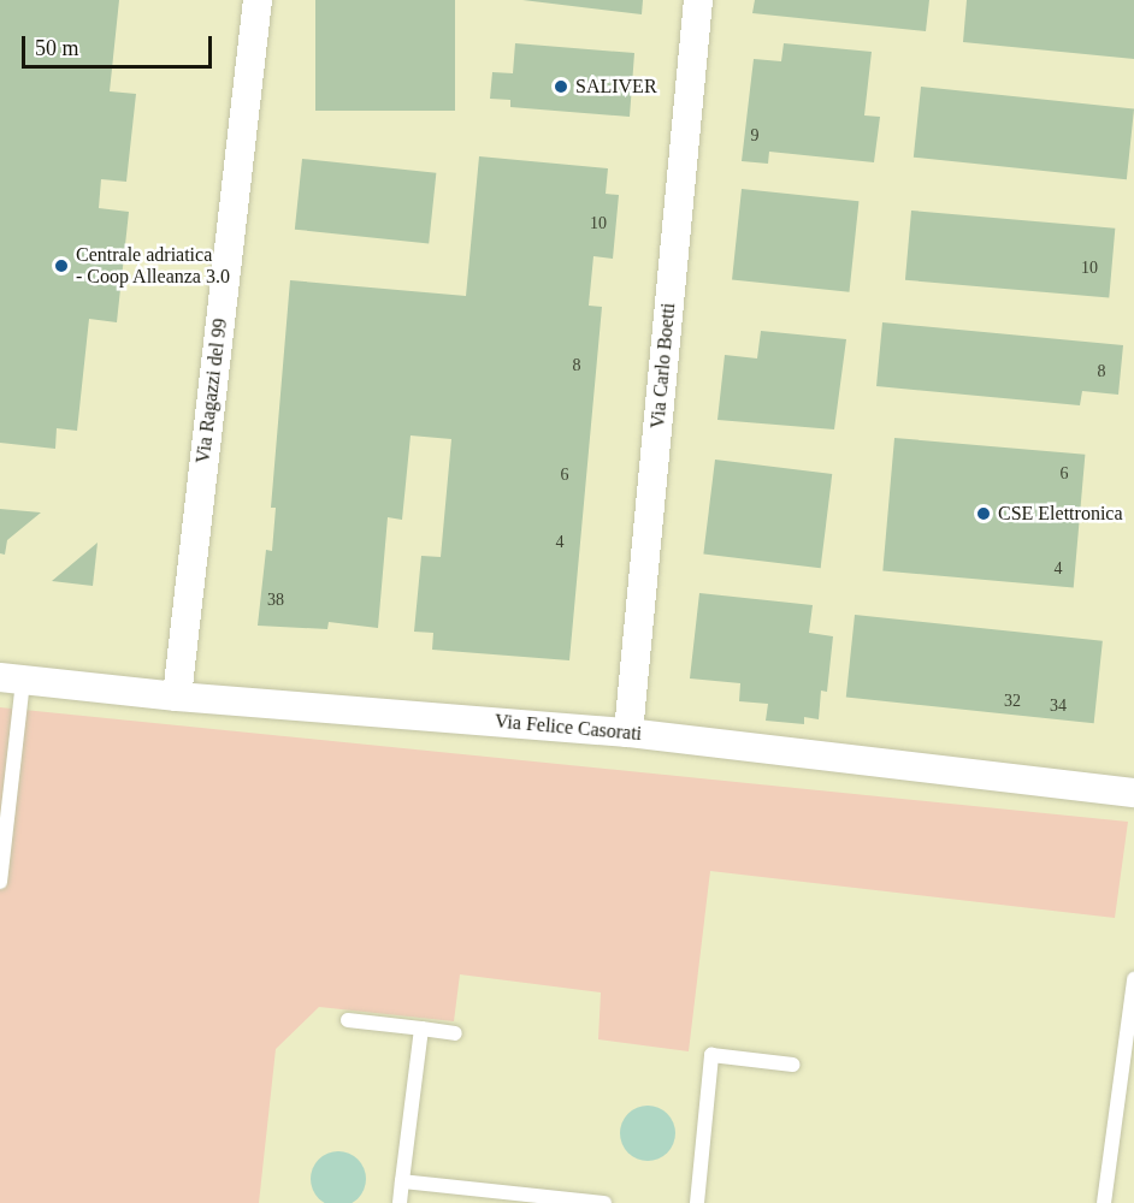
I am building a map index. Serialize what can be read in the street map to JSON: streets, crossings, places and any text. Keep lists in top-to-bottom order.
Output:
{
  "streets": {
    "street": ["Via Carlo Boetti", "Via Ragazzi del 99", "Via Felice Casorati"]
  },
  "crossings": [
    ["Via Carlo Boetti", "Via Felice Casorati"],
    ["Via Ragazzi del 99", "Via Felice Casorati"]
  ],
  "places": ["SALIVER", "Centrale adriatica - Coop Alleanza 3.0", "CSE Elettronica"],
  "house_numbers": [
    "9",
    "10",
    "10",
    "8",
    "8",
    "6",
    "6",
    "4",
    "4",
    "38",
    "32",
    "34"
  ],
  "scale_bar": "50 m"
}
